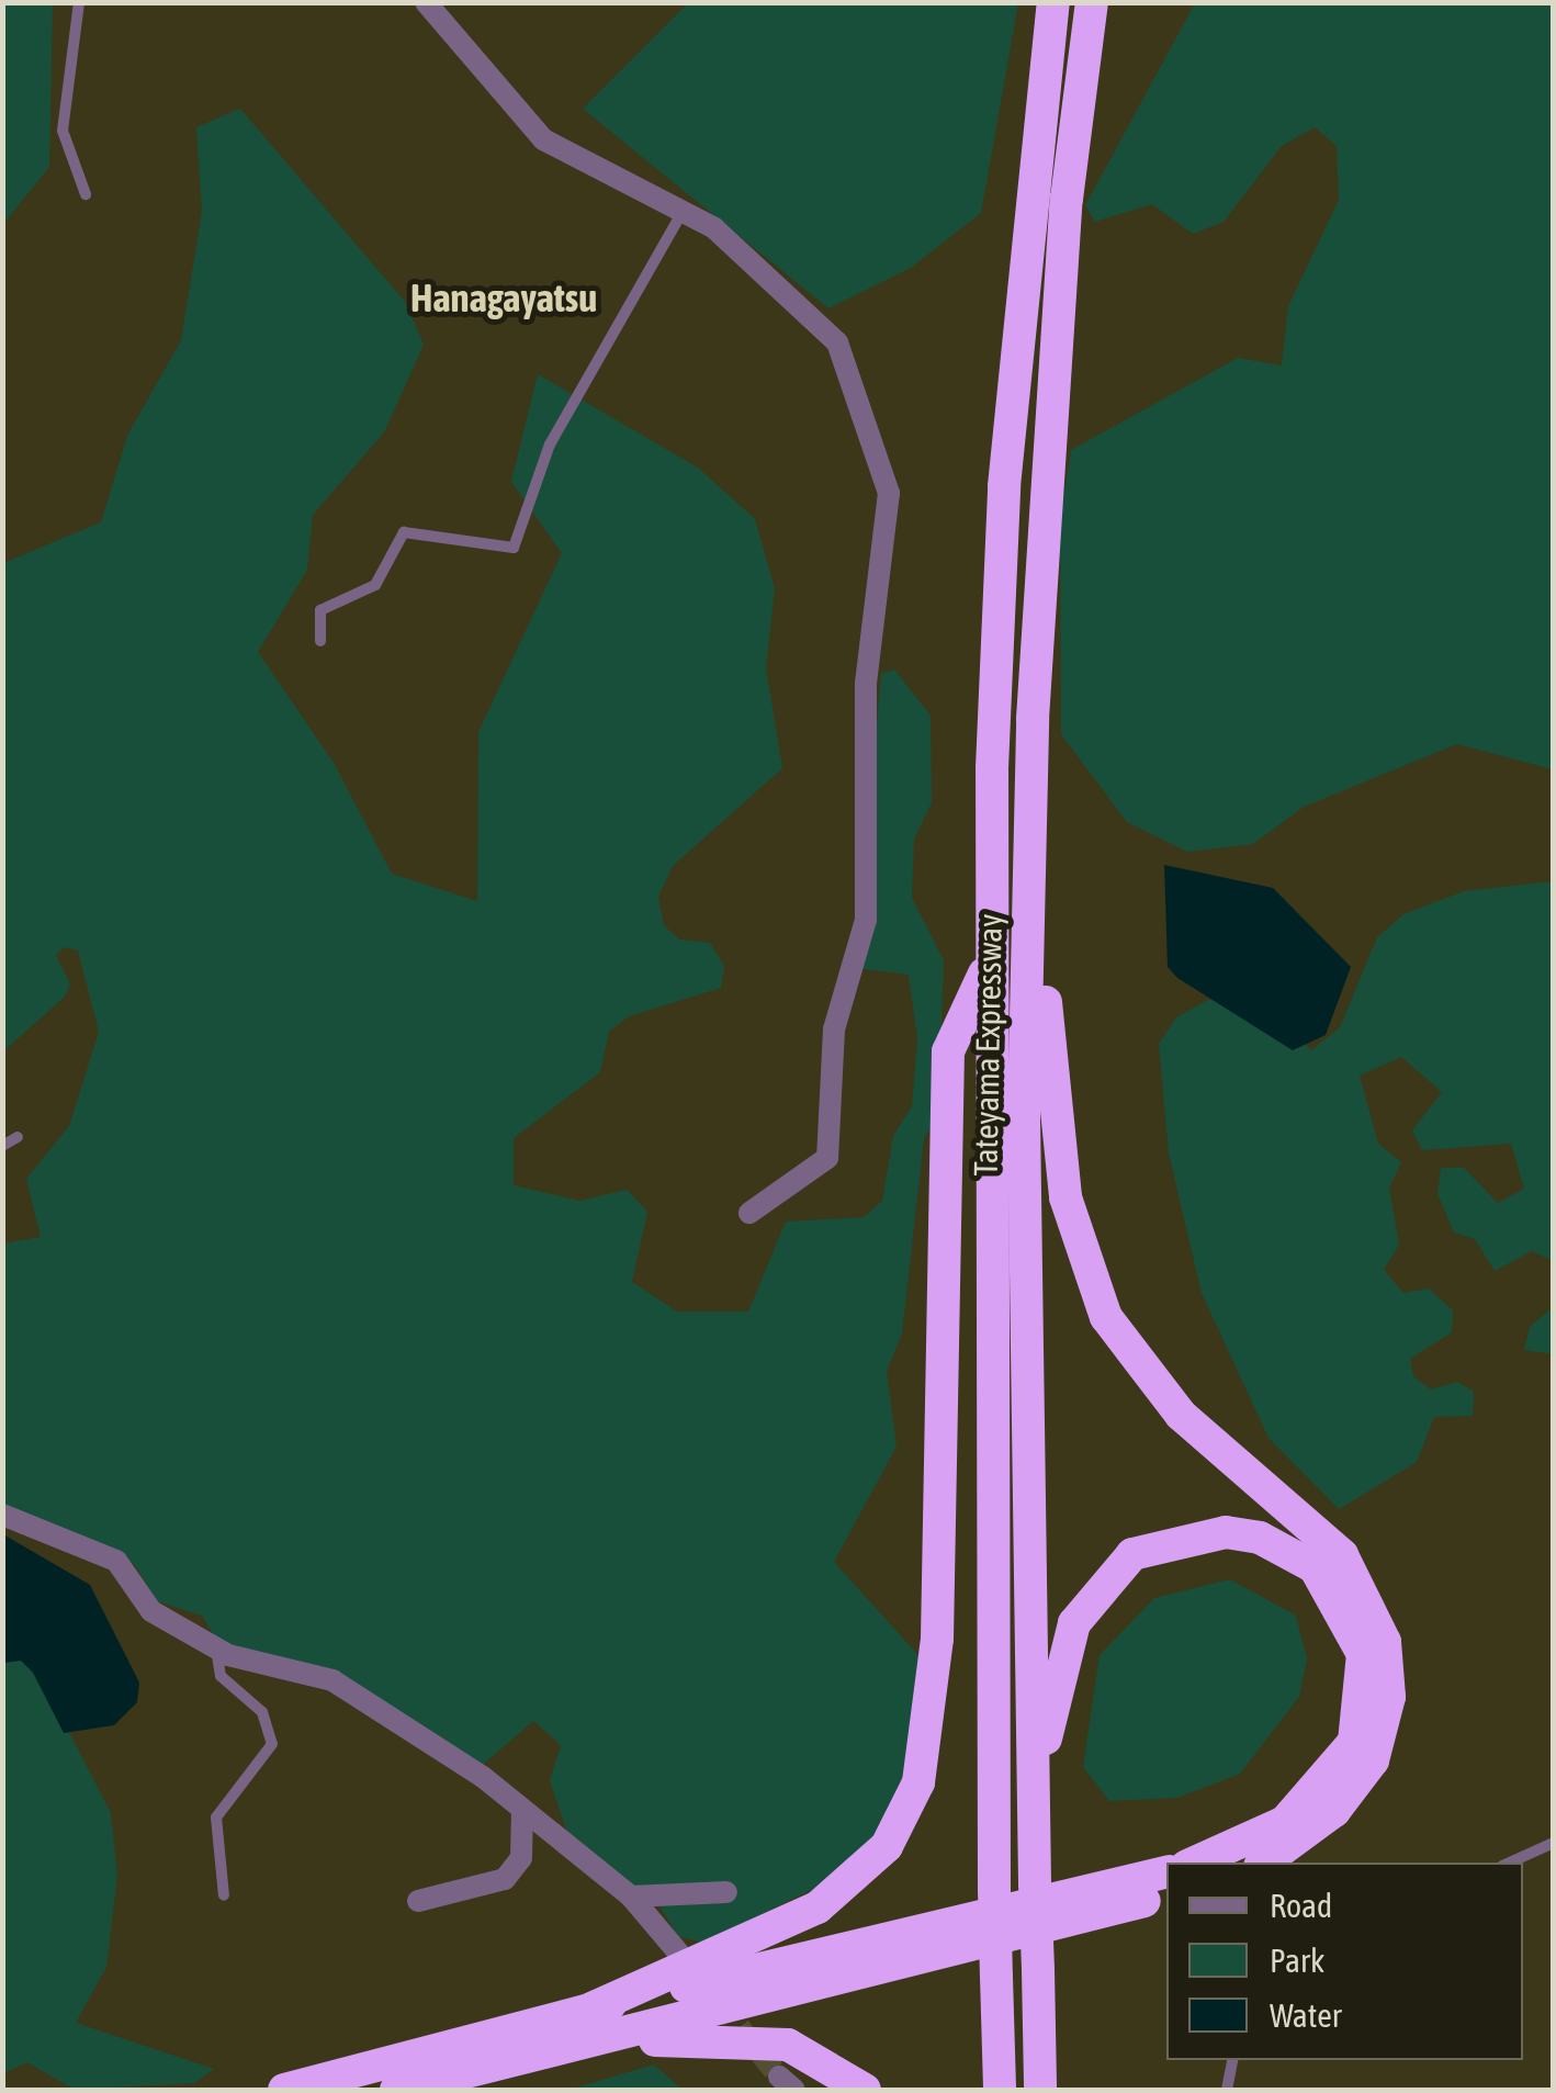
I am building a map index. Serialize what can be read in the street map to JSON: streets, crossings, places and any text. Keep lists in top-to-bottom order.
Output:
{
  "streets": {
    "highway": ["Tateyama Expressway"]
  },
  "districts": ["Hanagayatsu"],
  "legend": ["Road", "Park", "Water"]
}
